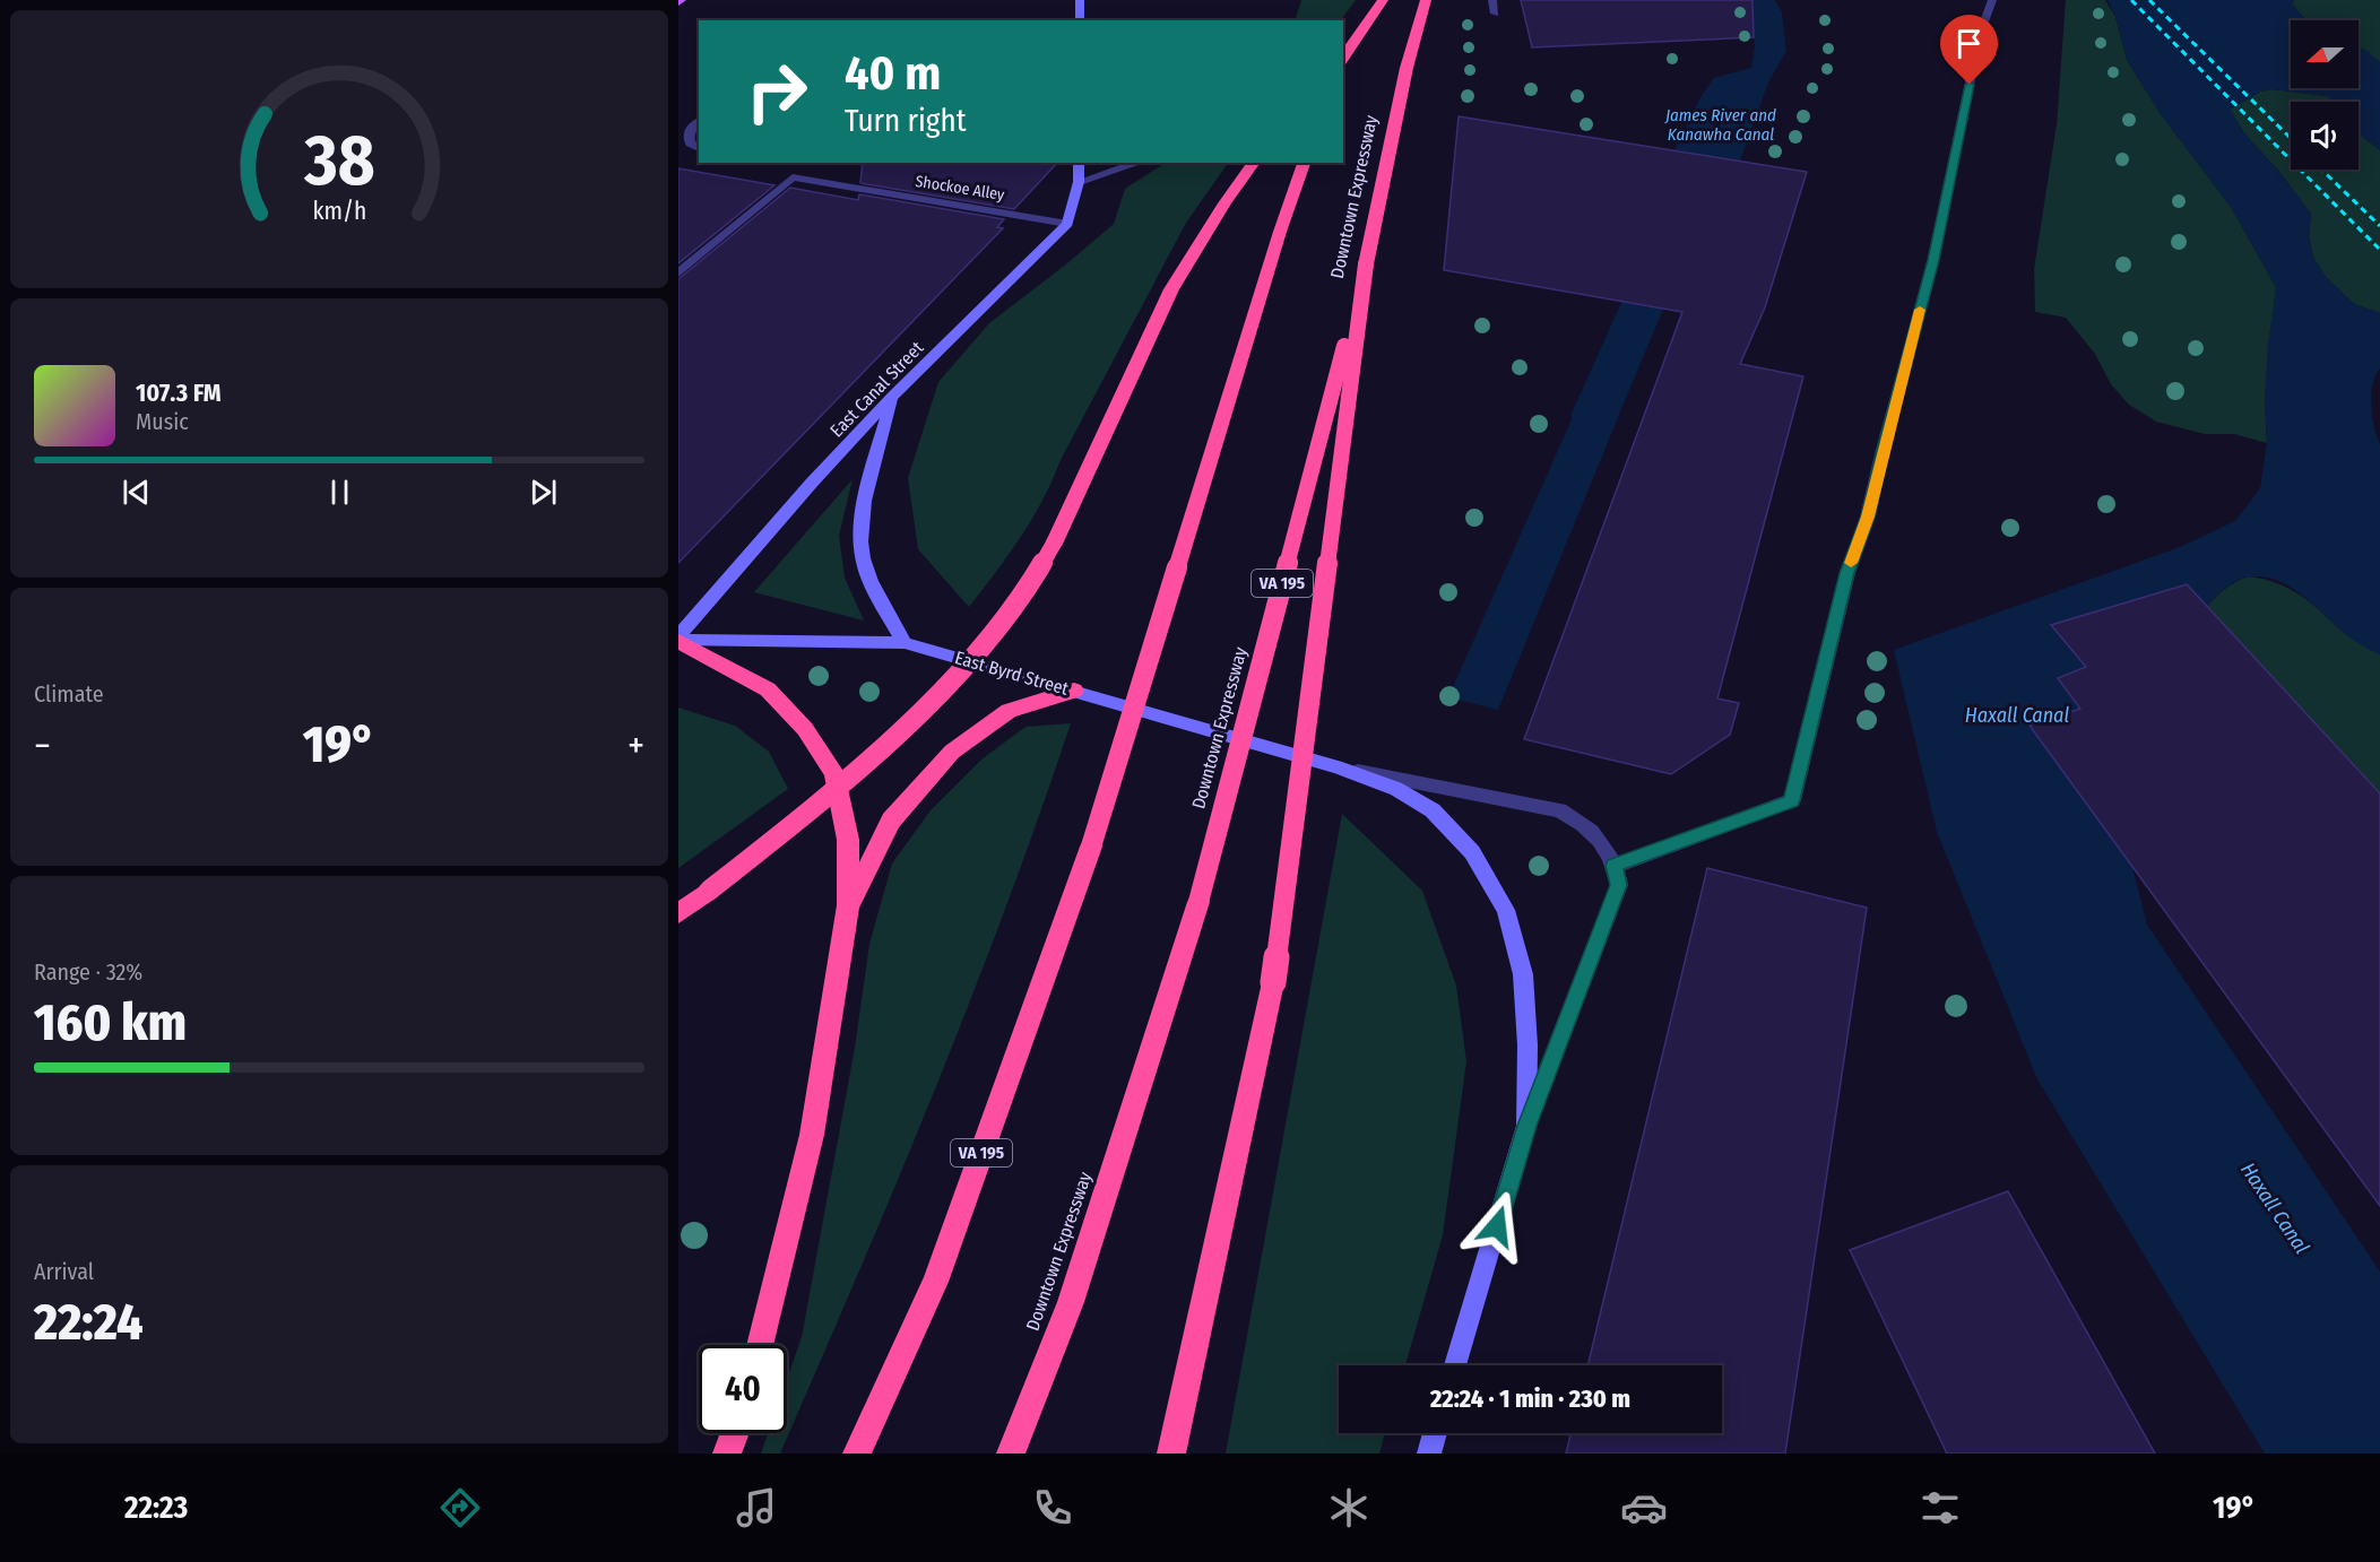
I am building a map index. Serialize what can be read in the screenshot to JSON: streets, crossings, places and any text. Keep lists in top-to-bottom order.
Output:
{
  "streets": {
    "highway": ["Downtown Expressway", "VA 195"],
    "street": ["Shockoe Alley", "East Canal Street", "East Byrd Street"]
  },
  "crossings": [
    ["Shockoe Alley", "East Canal Street"],
    ["East Canal Street", "East Byrd Street"]
  ],
  "water": ["James River and Kanawha Canal", "Haxall Canal"],
  "north": "left",
  "page": {
    "turn": ["40 m", "Turn right"],
    "song": ["107.3 FM", "Music"],
    "tile": [
      "Climate",
      ["Range · 32%", "160 km"],
      ["Arrival", "22:24"]
    ],
    "heat": ["−", "19°", "+"],
    "limit": "40",
    "trip": "22:24 · 1 min · 230 m",
    "tabs": ["22:23", "19°"],
    "gauge": ["38", "km/h"]
  }
}
